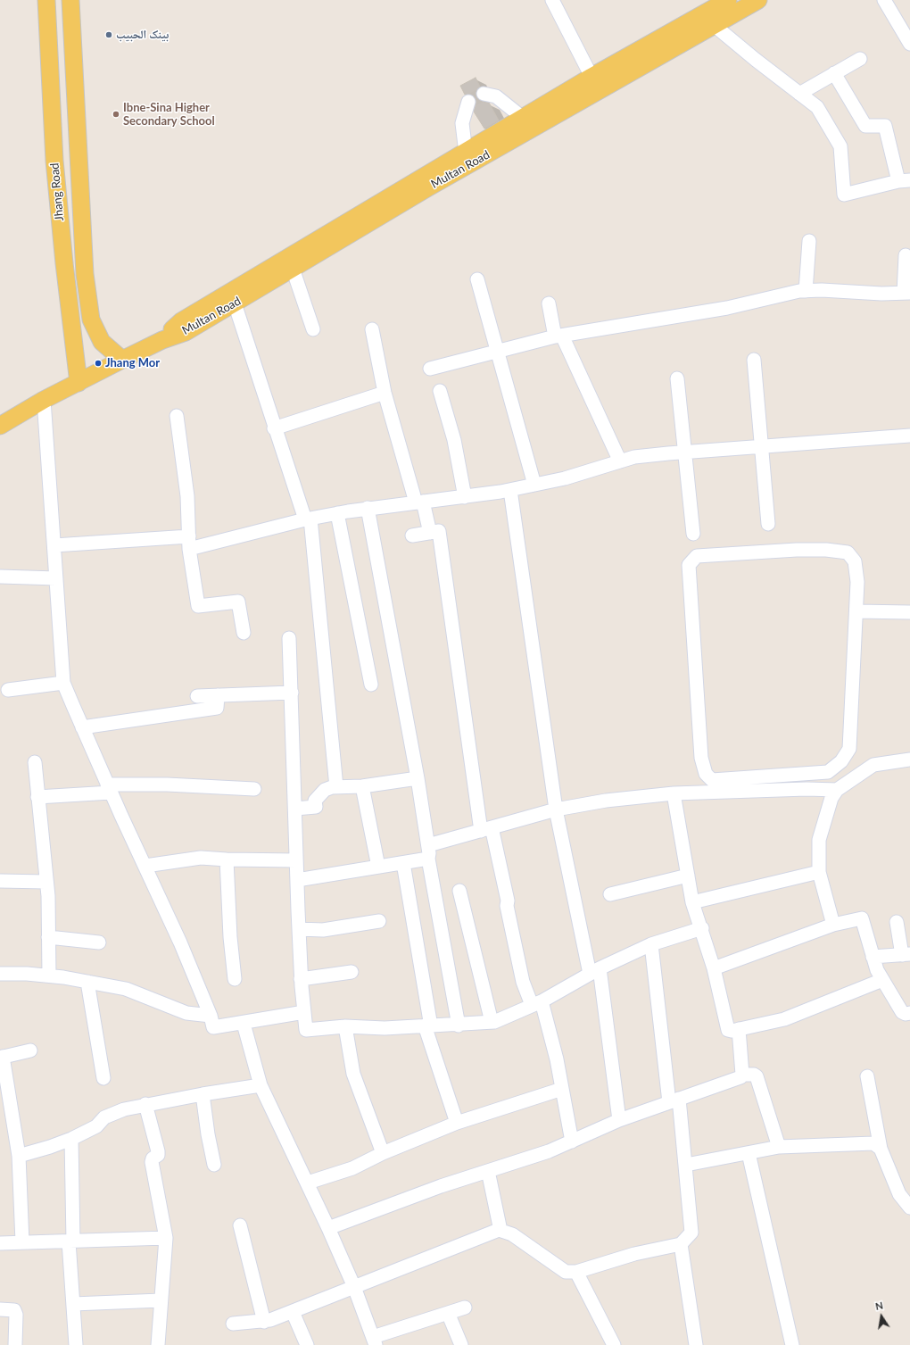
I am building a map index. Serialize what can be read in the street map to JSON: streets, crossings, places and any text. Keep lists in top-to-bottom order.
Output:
{
  "streets": {
    "main road": ["Multan Road", "Jhang Road"]
  },
  "crossings": [
    ["Multan Road", "Jhang Road"]
  ],
  "places": ["بينک الحبيب", "Ibne-Sina Higher Secondary School", "Jhang Mor"],
  "north": "top"
}
